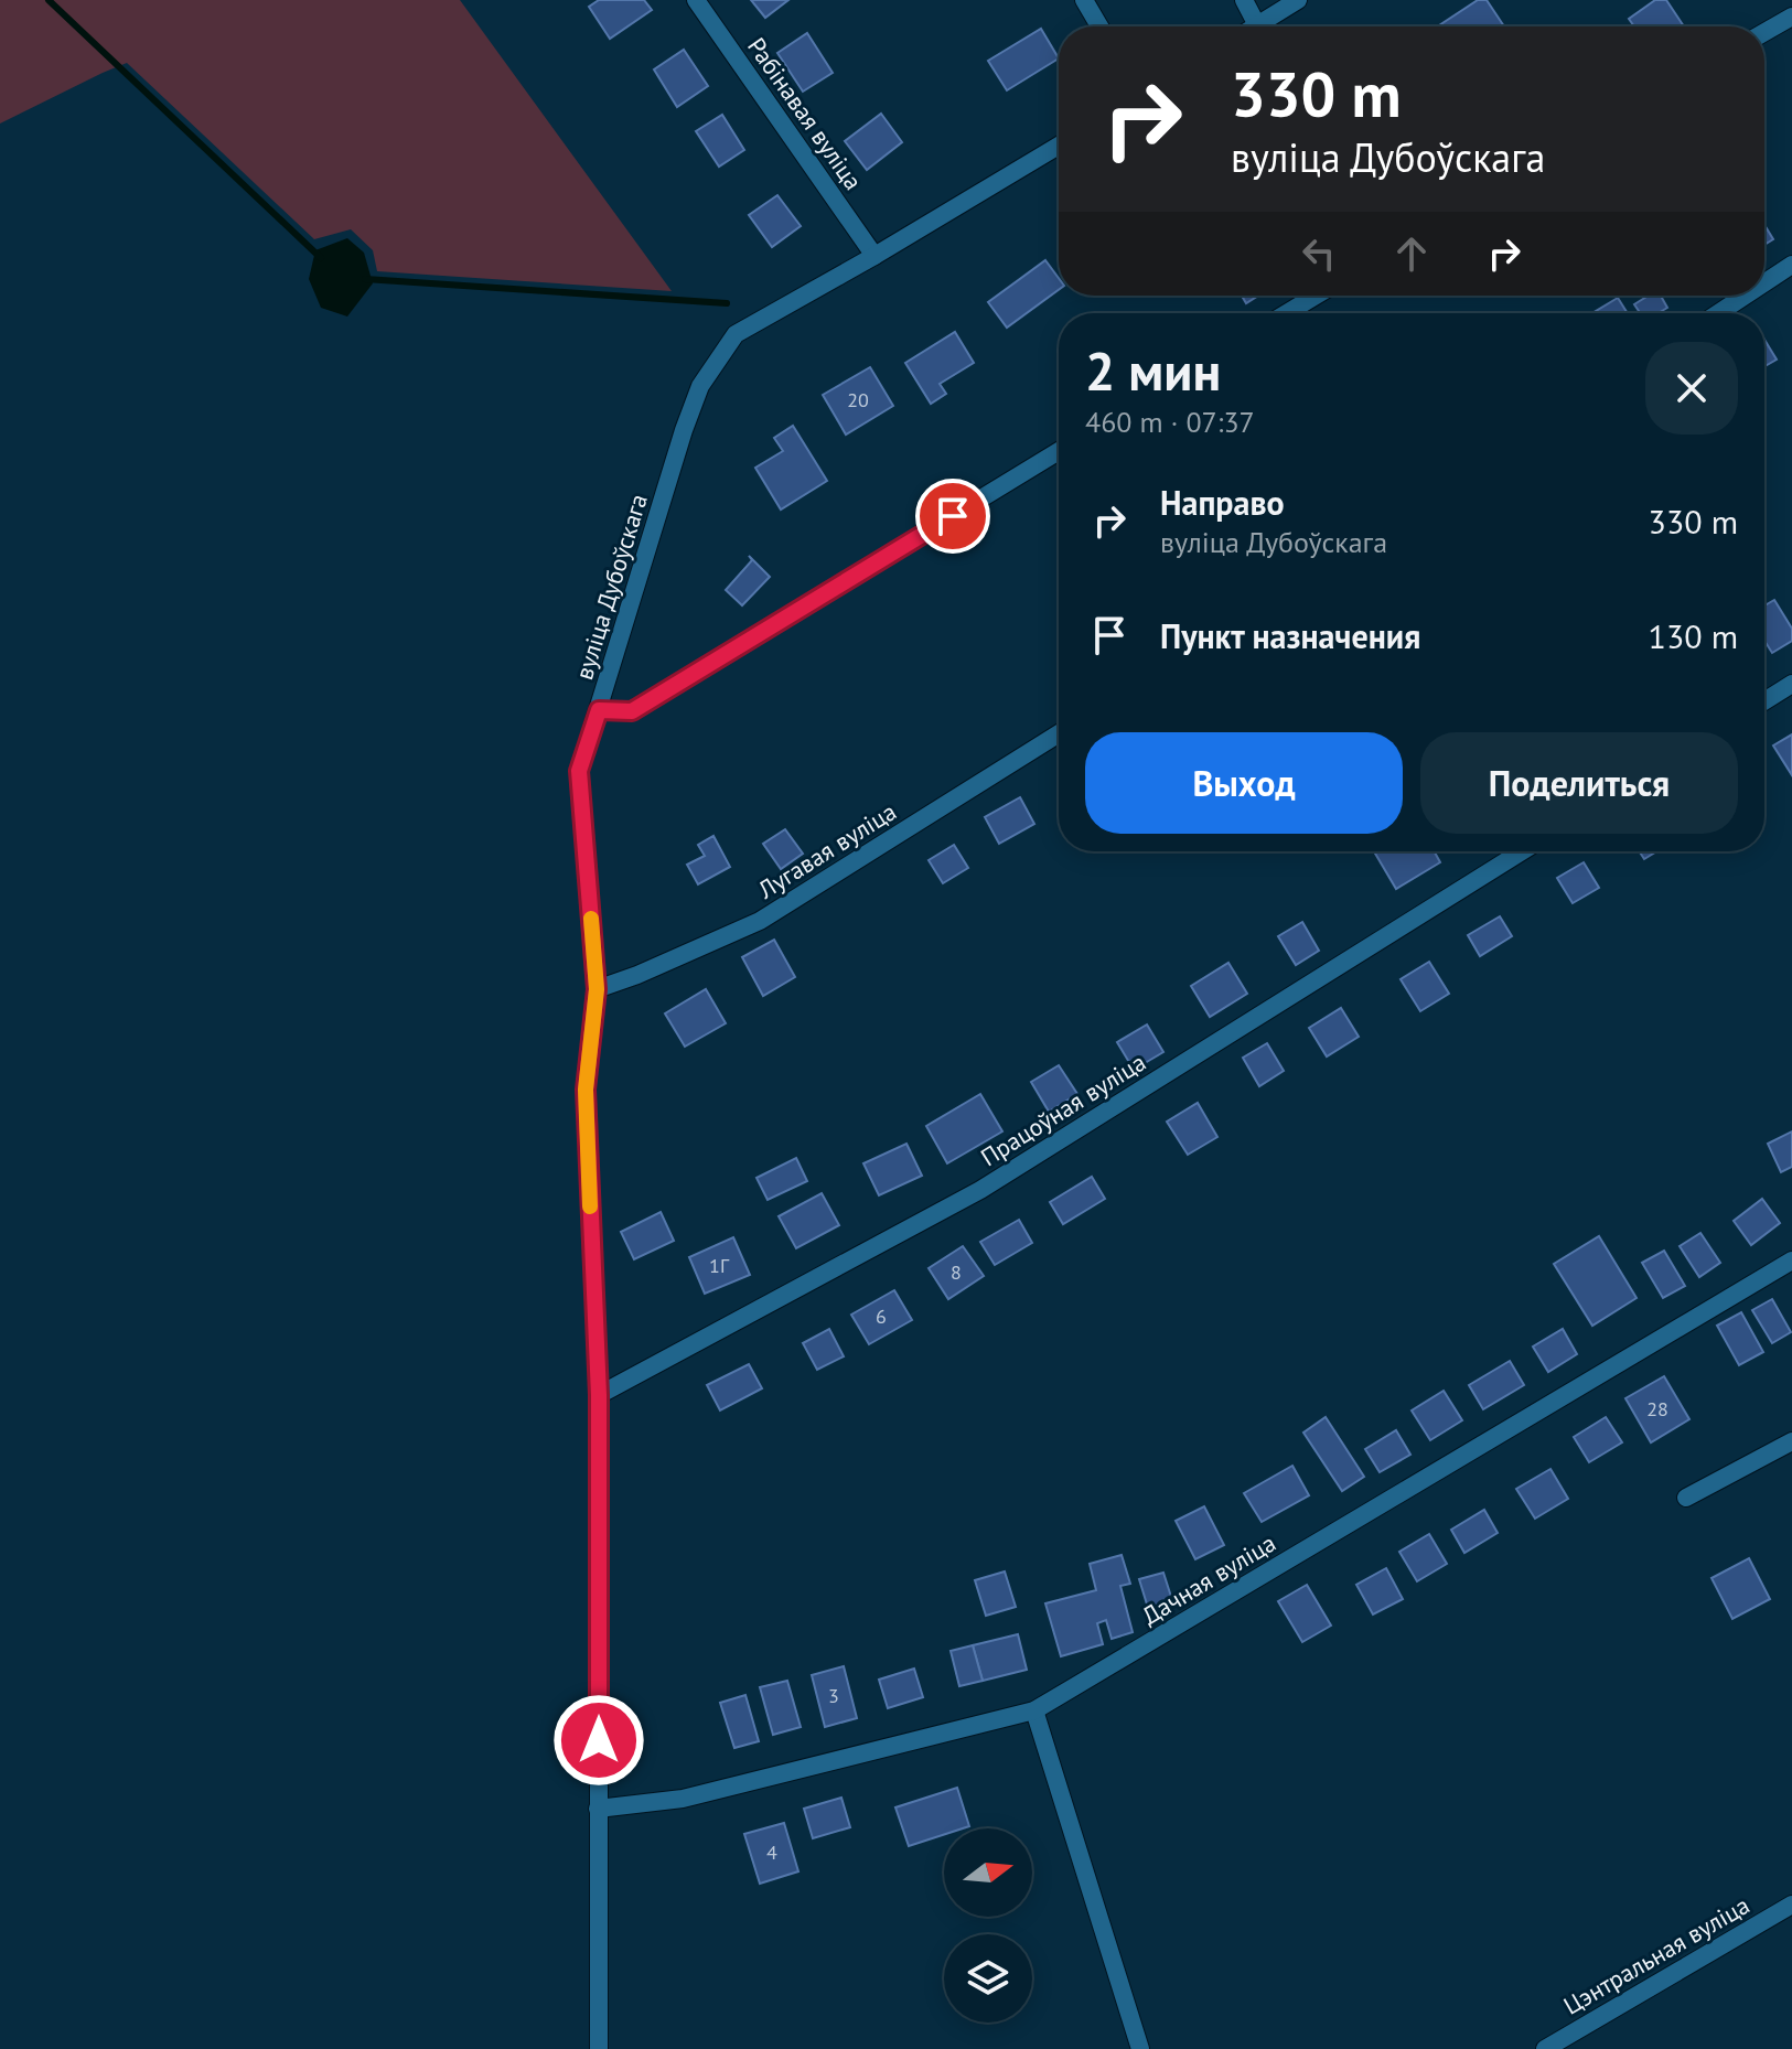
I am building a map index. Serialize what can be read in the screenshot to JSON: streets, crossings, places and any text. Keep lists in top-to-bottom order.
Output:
{
  "streets": {
    "street": [
      "Рабінавая вуліца",
      "вуліца Дубоўскага",
      "Лугавая вуліца",
      "Працоўная вуліца",
      "Дачная вуліца",
      "Цэнтральная вуліца"
    ]
  },
  "crossings": [
    ["Рабінавая вуліца", "вуліца Дубоўскага"]
  ],
  "house_numbers": [
    "20",
    "1Г",
    "8",
    "6",
    "28",
    "3",
    "4"
  ],
  "north": "right",
  "page": {
    "turn": ["330 m", "вуліца Дубоўскага"],
    "heading": ["2 мин", "460 m · 07:37"],
    "list": [
      {
        "name": "Направо",
        "note": "вуліца Дубоўскага",
        "value": "330 m"
      },
      {
        "name": "Пункт назначения",
        "value": "130 m"
      }
    ],
    "buttons": ["Выход", "Поделиться"]
  }
}
